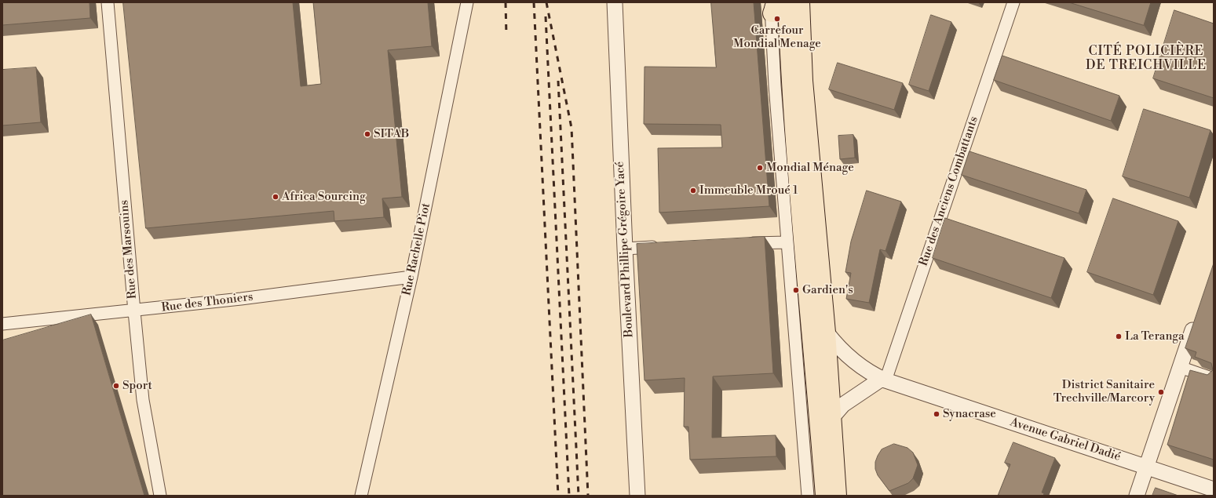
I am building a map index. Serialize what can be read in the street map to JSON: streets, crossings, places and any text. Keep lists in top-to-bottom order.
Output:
{
  "streets": {
    "street": [
      "Rue des Anciens Combattants",
      "Rue des Marsouins",
      "Rue Rachelle Piot",
      "Boulevard Phillipe Grégoire Yacé",
      "Rue des Thoniers",
      "Avenue Gabriel Dadié"
    ]
  },
  "crossings": [
    ["Rue des Anciens Combattants", "Avenue Gabriel Dadié"],
    ["Rue des Marsouins", "Rue des Thoniers"],
    ["Rue Rachelle Piot", "Rue des Thoniers"]
  ],
  "districts": ["CITÉ POLICIÈRE DE TREICHVILLE"],
  "places": [
    "Carrefour Mondial Menage",
    "SITAB",
    "Mondial Ménage",
    "Immeuble Mroué 1",
    "Africa Sourcing",
    "Gardien's",
    "La Teranga",
    "Sport",
    "District Sanitaire Trechville/Marcory",
    "Synacrase"
  ]
}
